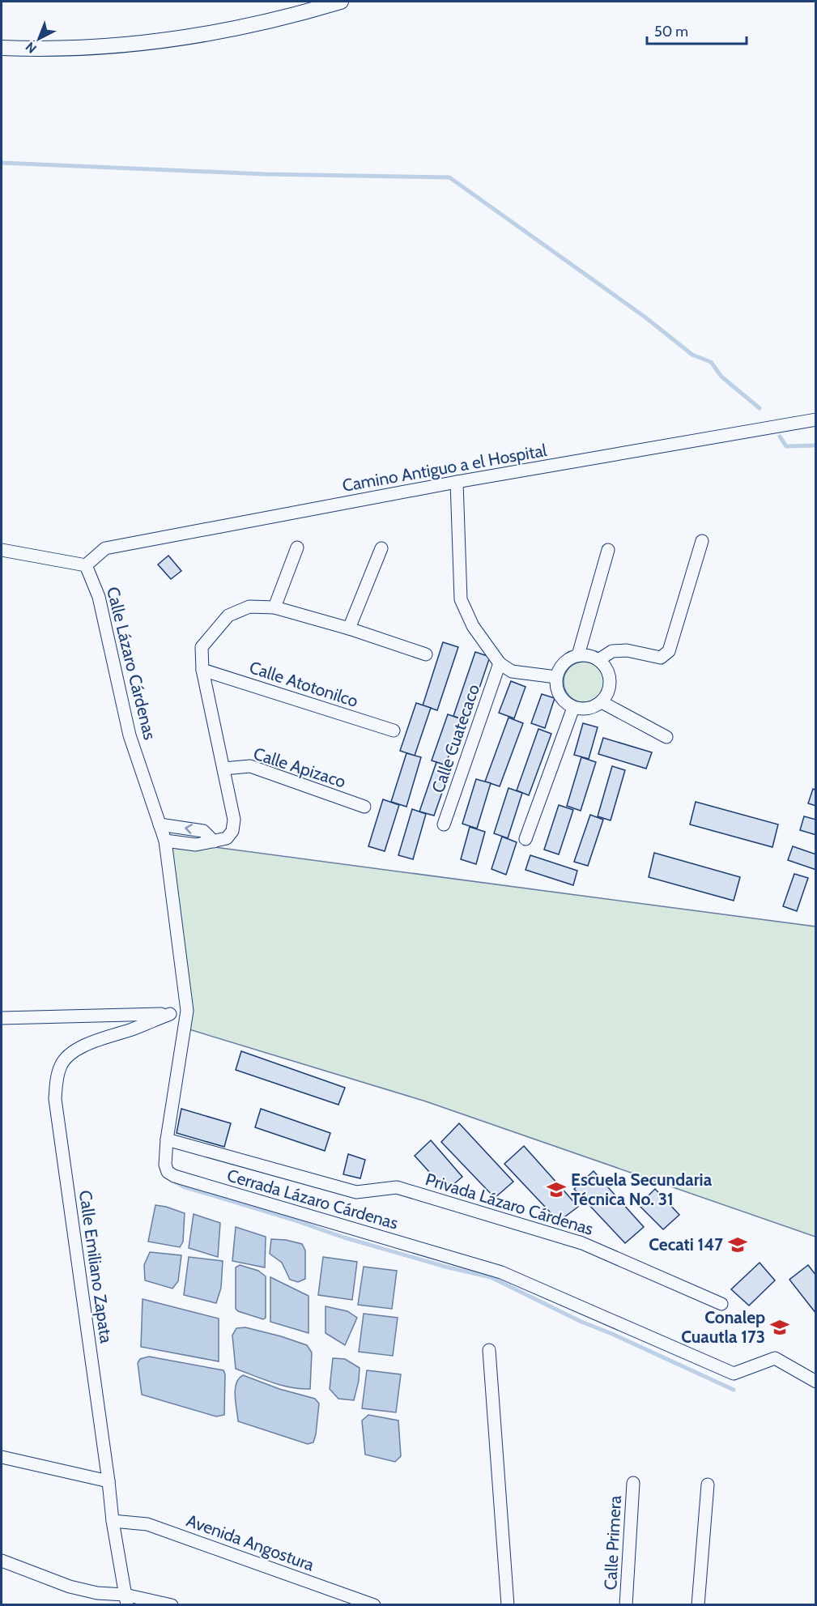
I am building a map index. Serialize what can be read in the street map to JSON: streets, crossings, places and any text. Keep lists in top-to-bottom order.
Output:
{
  "streets": {
    "street": [
      "Camino Antiguo a el Hospital",
      "Calle Lázaro Cárdenas",
      "Calle Atotonilco",
      "Calle Cuatecaco",
      "Calle Apizaco",
      "Cerrada Lázaro Cárdenas",
      "Privada Lázaro Cárdenas",
      "Calle Emiliano Zapata",
      "Avenida Angostura",
      "Calle Primera"
    ]
  },
  "crossings": [
    ["Camino Antiguo a el Hospital", "Calle Lázaro Cárdenas"],
    ["Calle Lázaro Cárdenas", "Cerrada Lázaro Cárdenas"],
    ["Cerrada Lázaro Cárdenas", "Privada Lázaro Cárdenas"],
    ["Calle Emiliano Zapata", "Avenida Angostura"]
  ],
  "places": {
    "school or university": ["Escuela Secundaria Técnica No. 31", "Cecati 147", "Conalep Cuautla 173"]
  },
  "scale_bar": "50 m",
  "north": "bottom left"
}
